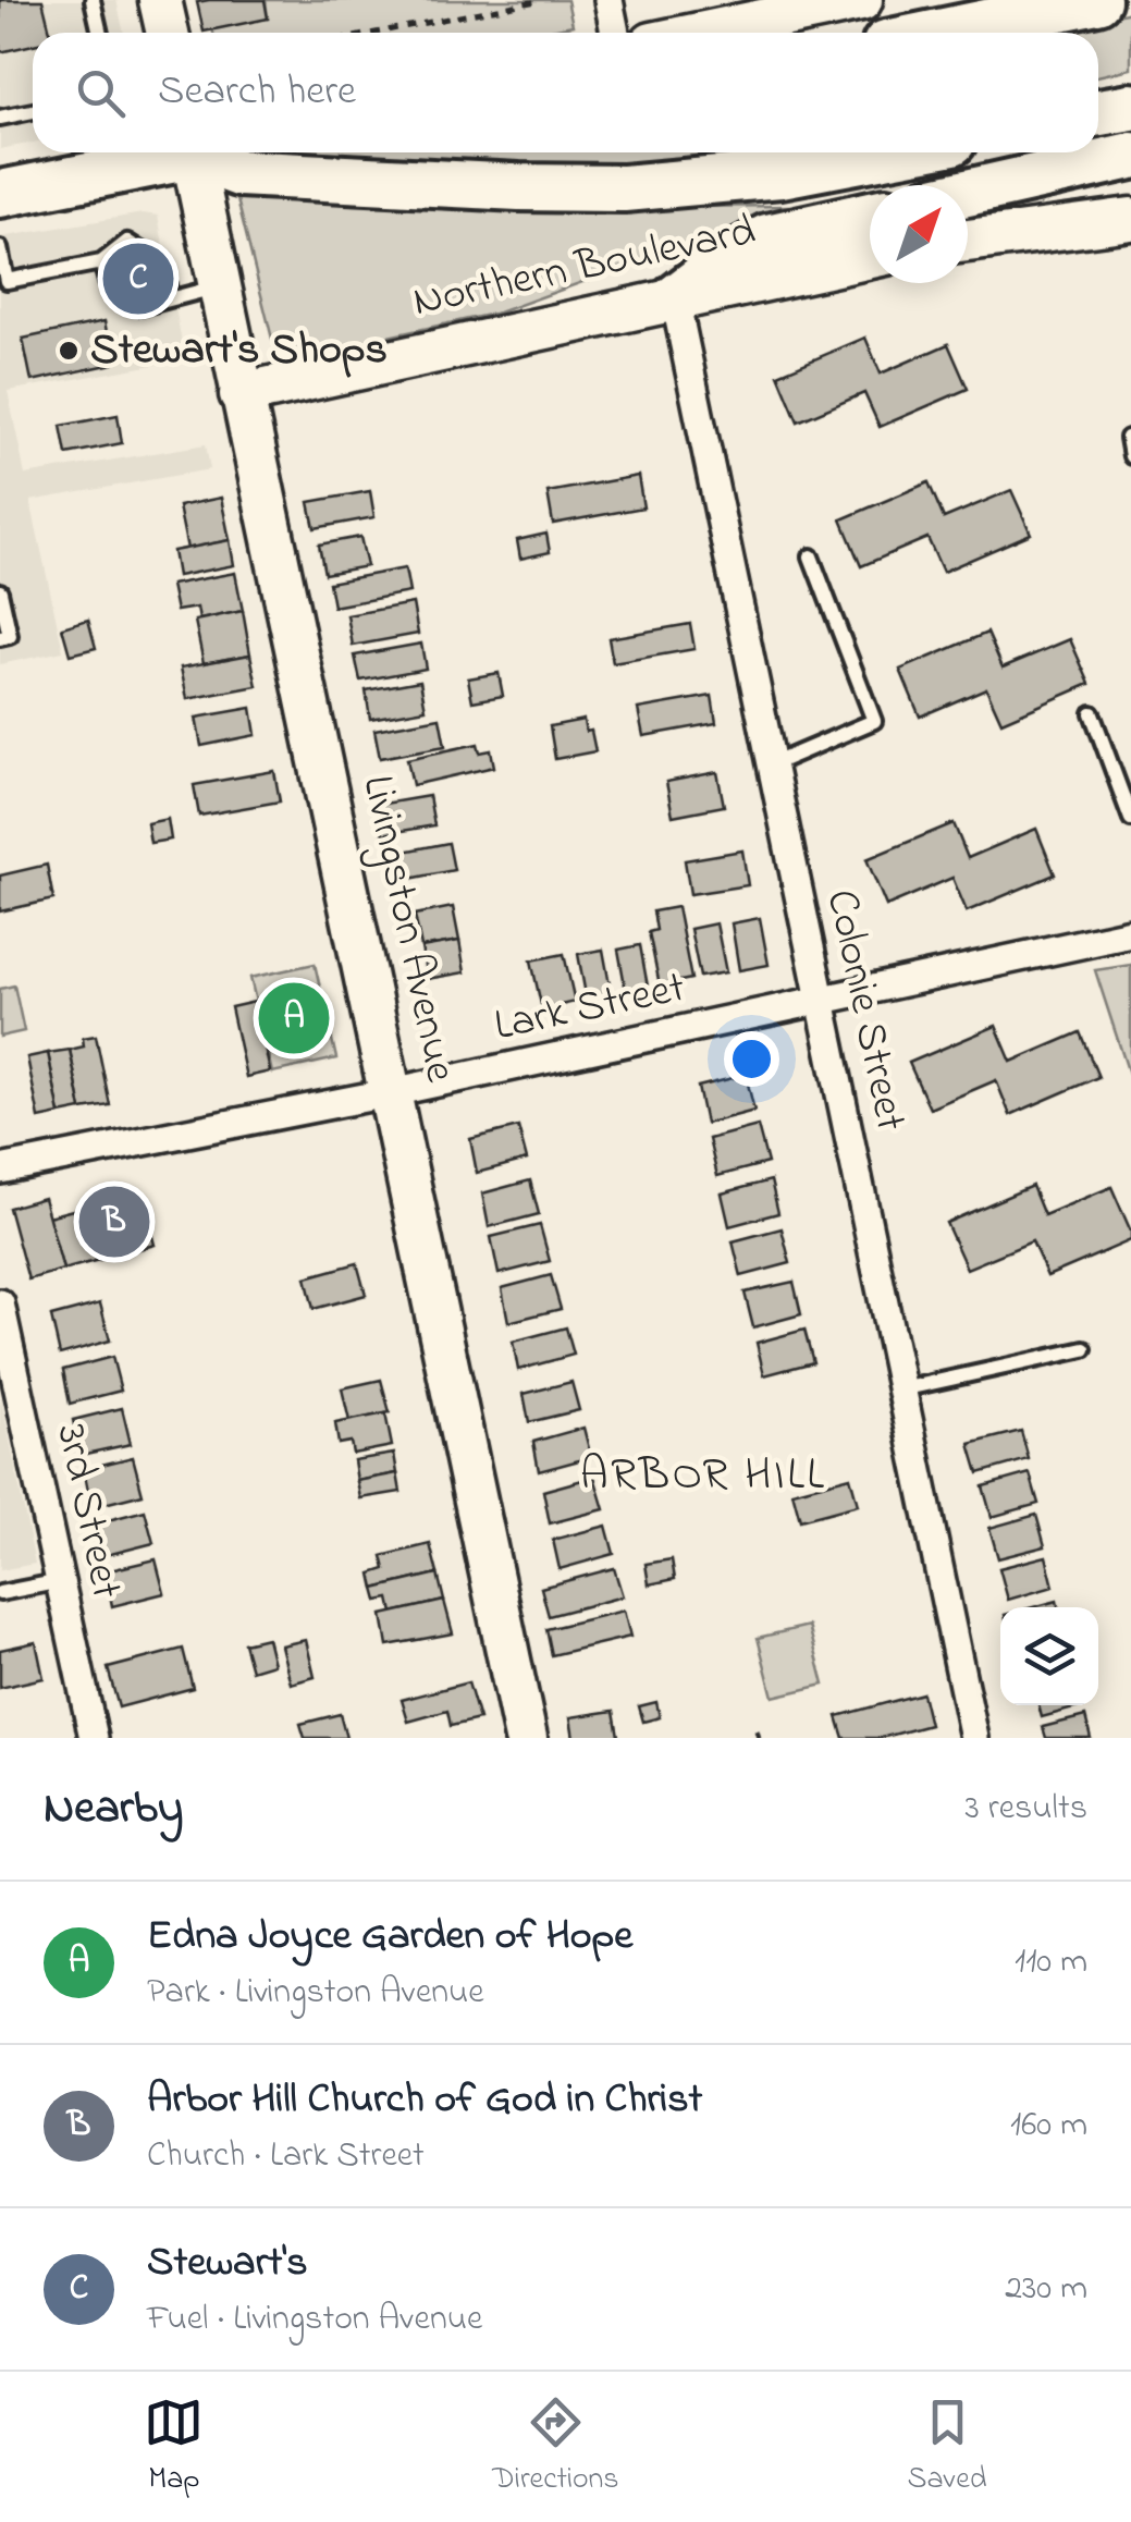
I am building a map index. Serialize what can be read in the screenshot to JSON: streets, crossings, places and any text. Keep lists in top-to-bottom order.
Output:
{
  "streets": {
    "street": [
      "Northern Boulevard",
      "Livingston Avenue",
      "Lark Street",
      "Colonie Street",
      "3rd Street"
    ]
  },
  "crossings": [
    ["Northern Boulevard", "Livingston Avenue"],
    ["Northern Boulevard", "Colonie Street"],
    ["Livingston Avenue", "Lark Street"],
    ["Lark Street", "Colonie Street"]
  ],
  "districts": ["ARBOR HILL"],
  "places": ["Stewart's Shops"],
  "north": "top right",
  "page": {
    "search": "Search here",
    "pins": ["C", "A", "B"],
    "heading": ["Nearby", "3 results"],
    "list": [
      {
        "mark": "A",
        "name": "Edna Joyce Garden of Hope",
        "note": "Park · Livingston Avenue",
        "value": "110 m"
      },
      {
        "mark": "B",
        "name": "Arbor Hill Church of God in Christ",
        "note": "Church · Lark Street",
        "value": "160 m"
      },
      {
        "mark": "C",
        "name": "Stewart's",
        "note": "Fuel · Livingston Avenue",
        "value": "230 m"
      }
    ],
    "nav": ["Map", "Directions", "Saved"]
  }
}
